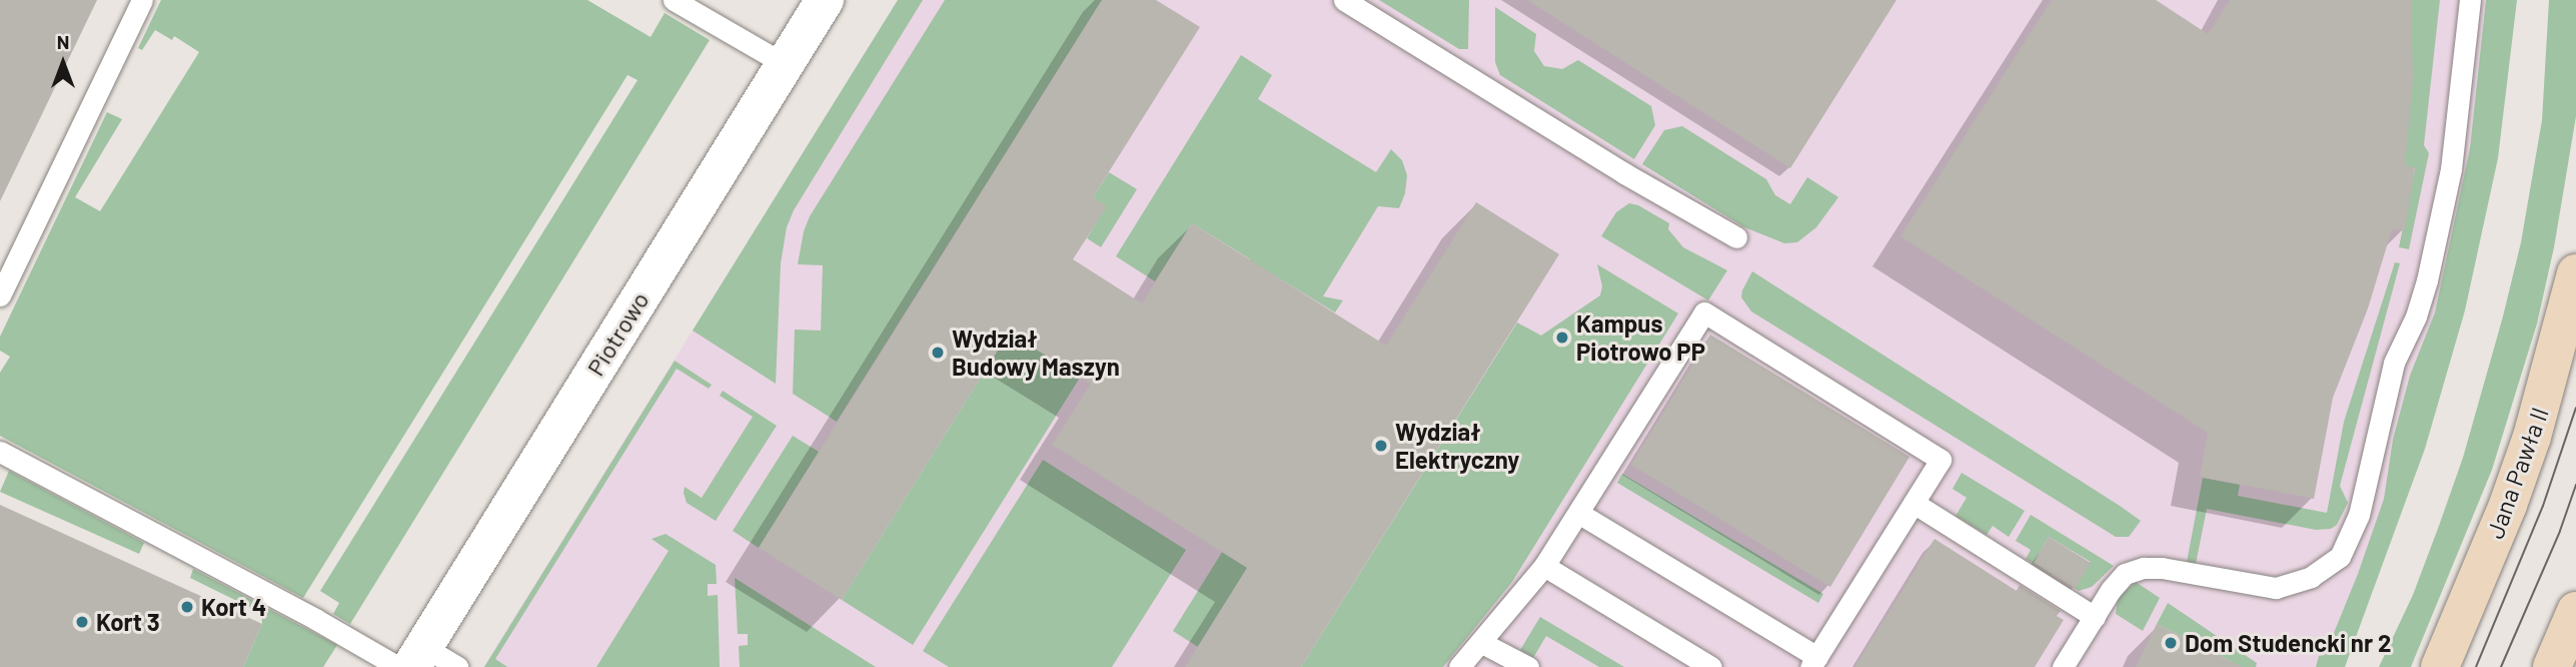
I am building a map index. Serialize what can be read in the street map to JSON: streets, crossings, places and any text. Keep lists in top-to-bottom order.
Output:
{
  "streets": {
    "main road": ["Jana Pawła II"],
    "street": ["Piotrowo"]
  },
  "places": [
    "Kampus Piotrowo PP",
    "Wydział Budowy Maszyn",
    "Wydział Elektryczny",
    "Kort 4",
    "Kort 3",
    "Dom Studencki nr 2"
  ],
  "north": "top"
}
